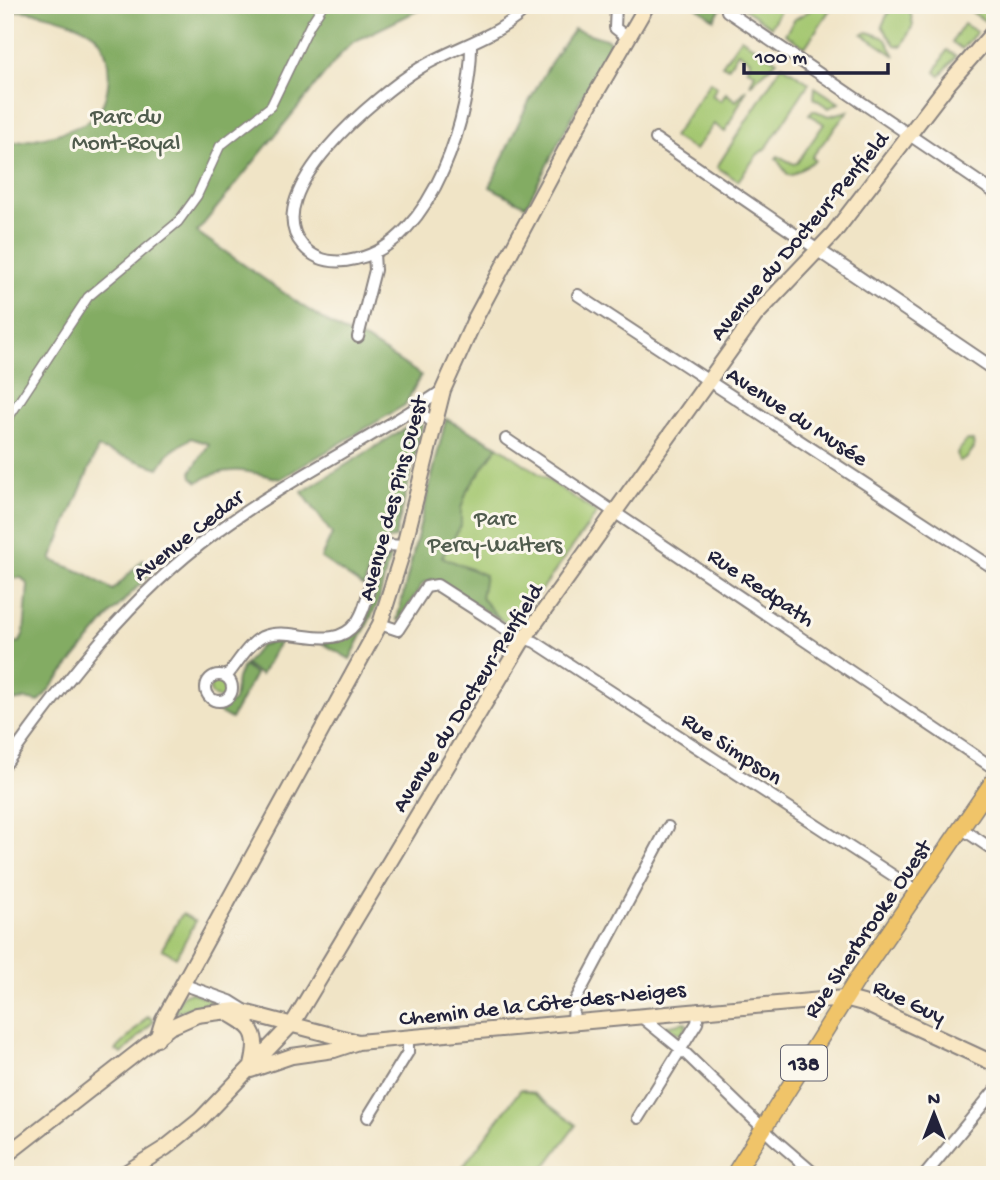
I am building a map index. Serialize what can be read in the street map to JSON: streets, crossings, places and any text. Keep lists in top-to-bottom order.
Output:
{
  "streets": {
    "main road": [
      "Avenue du Docteur-Penfield",
      "Avenue des Pins Ouest",
      "Rue Sherbrooke Ouest",
      "Rue Guy",
      "Chemin de la Côte-des-Neiges",
      "138"
    ],
    "street": [
      "Avenue du Musée",
      "Avenue Cedar",
      "Rue Redpath",
      "Rue Simpson"
    ]
  },
  "crossings": [
    ["Avenue du Docteur-Penfield", "Avenue du Musée"],
    ["Avenue du Docteur-Penfield", "Rue Redpath"],
    ["Avenue du Docteur-Penfield", "Rue Simpson"],
    ["Avenue du Docteur-Penfield", "Chemin de la Côte-des-Neiges"],
    ["Avenue des Pins Ouest", "Avenue Cedar"],
    ["Avenue des Pins Ouest", "Rue Simpson"],
    ["Avenue des Pins Ouest", "Chemin de la Côte-des-Neiges"],
    ["Rue Simpson", "Rue Sherbrooke Ouest"],
    ["Rue Sherbrooke Ouest", "Rue Guy"],
    ["Rue Sherbrooke Ouest", "Chemin de la Côte-des-Neiges"],
    ["Rue Guy", "Chemin de la Côte-des-Neiges"]
  ],
  "parks": ["Parc du Mont-Royal", "Parc Percy-Walters"],
  "scale_bar": "100 m",
  "north": "top"
}
